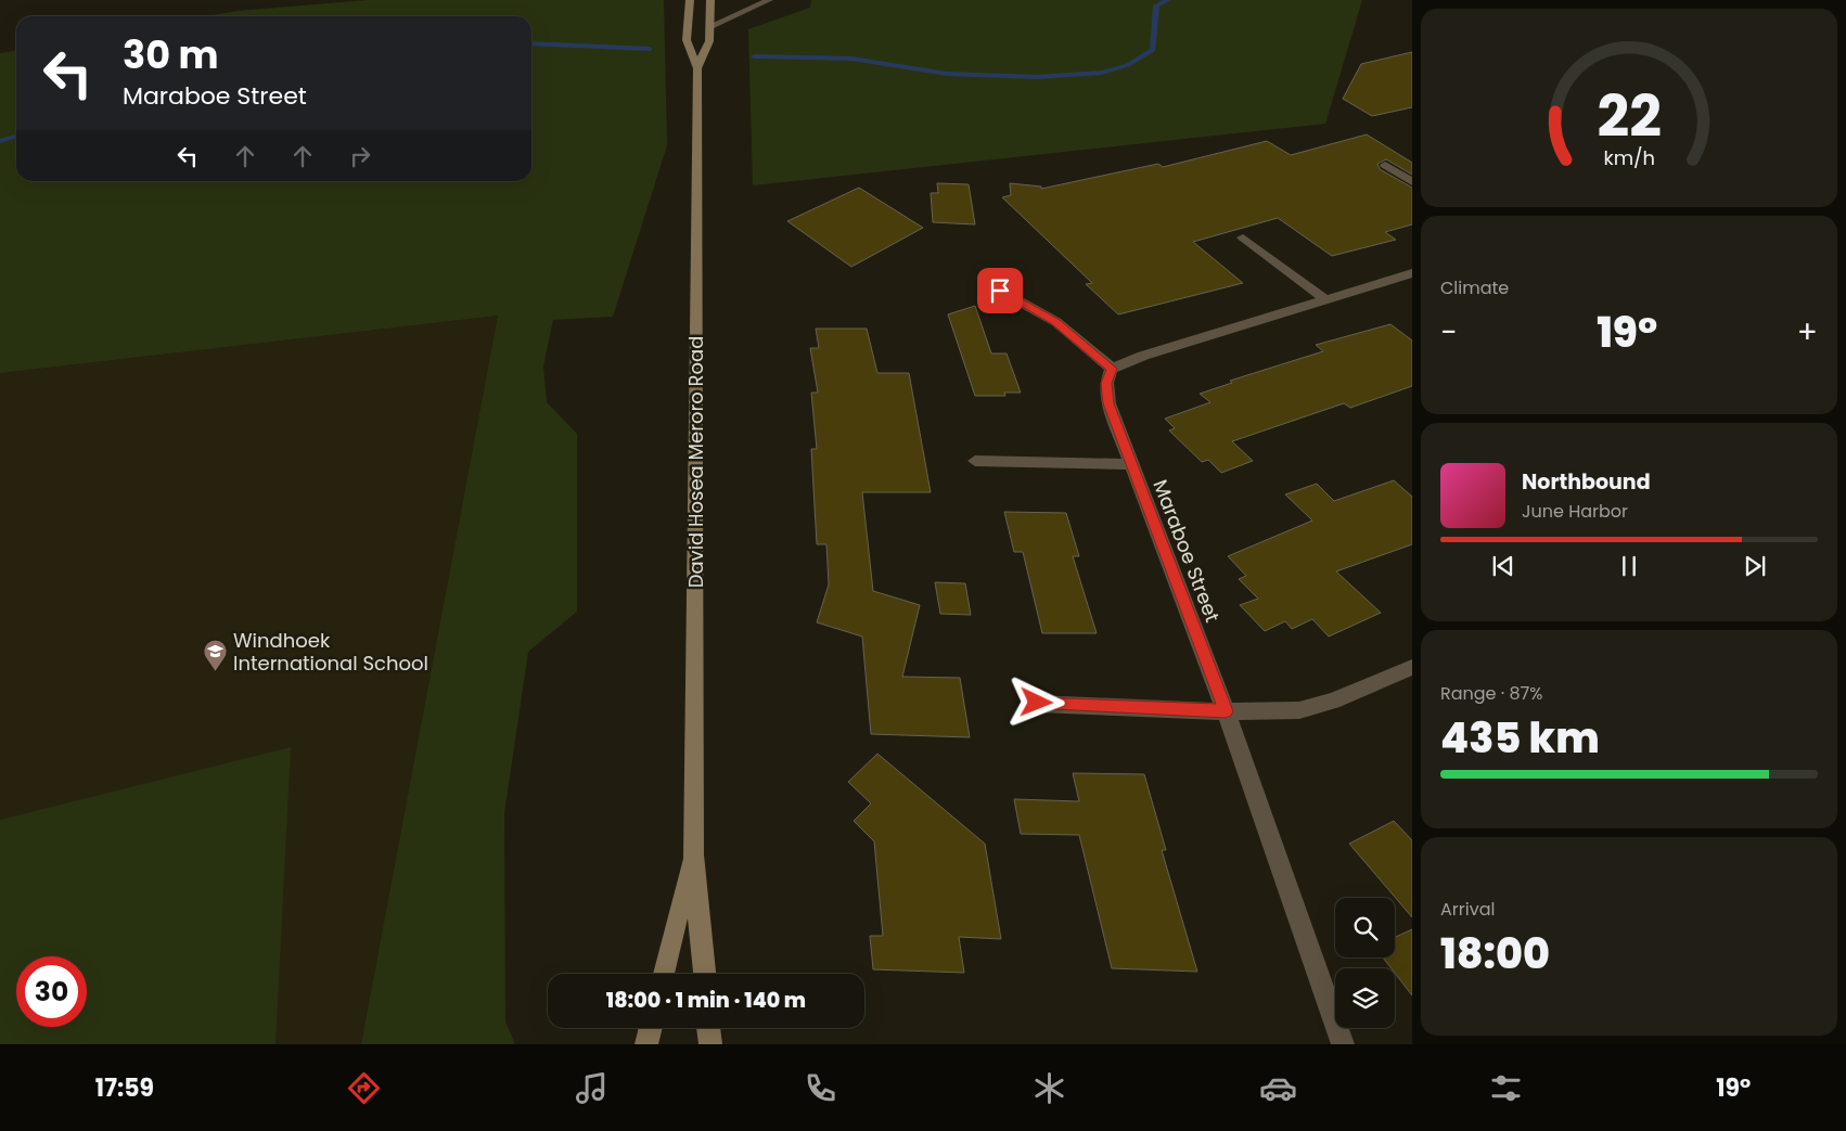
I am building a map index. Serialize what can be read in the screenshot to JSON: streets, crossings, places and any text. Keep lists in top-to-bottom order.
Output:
{
  "streets": {
    "main road": ["David Hosea Meroro Road"],
    "street": ["Maraboe Street"]
  },
  "places": {
    "school or university": ["Windhoek International School"]
  },
  "page": {
    "turn": ["30 m", "Maraboe Street"],
    "tile": [
      "Climate",
      ["Range · 87%", "435 km"],
      ["Arrival", "18:00"]
    ],
    "heat": ["−", "19°", "+"],
    "song": ["Northbound", "June Harbor"],
    "limit": "30",
    "trip": "18:00 · 1 min · 140 m",
    "tabs": ["17:59", "19°"],
    "gauge": ["22", "km/h"]
  }
}
